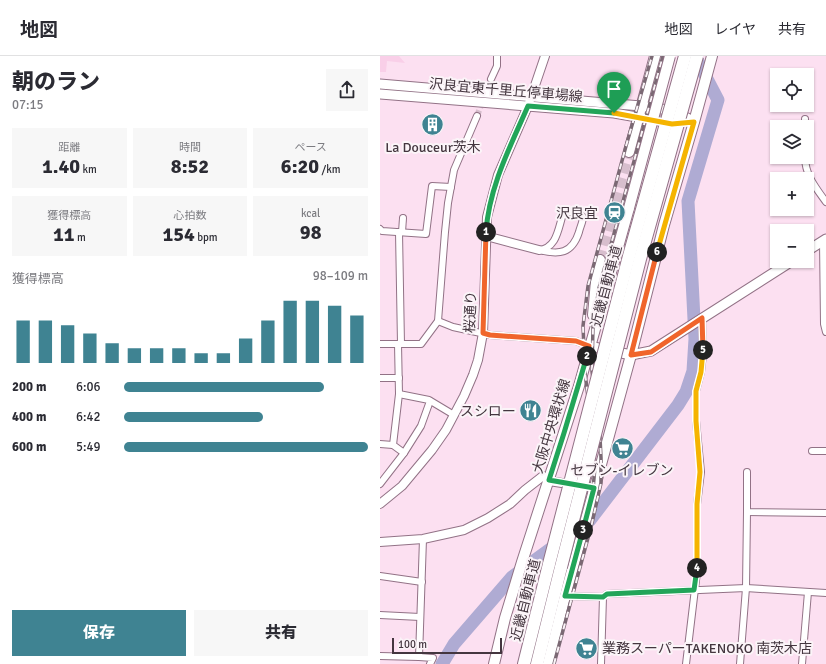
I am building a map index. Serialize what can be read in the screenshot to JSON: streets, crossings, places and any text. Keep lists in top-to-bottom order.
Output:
{
  "streets": {
    "highway": ["近畿自動車道"],
    "main road": ["沢良宜東千里丘停車場線", "大阪中央環状線"],
    "street": ["桜通り"]
  },
  "crossings": [
    ["沢良宜東千里丘停車場線", "桜通り"]
  ],
  "places": {
    "building": ["La Douceur茨木"],
    "station": ["沢良宜"],
    "restaurant": ["スシロー"],
    "supermarket": ["セブン-イレブン", "業務スーパーTAKENOKO 南茨木店"]
  },
  "scale_bar": "100 m",
  "page": {
    "header": "地図",
    "nav": ["地図", "レイヤ", "共有"],
    "heading": ["朝のラン", "07:15"],
    "map_buttons": ["+", "−"],
    "stats": [
      ["距離", "1.40 km"],
      ["時間", "8:52"],
      ["ペース", "6:20 /km"],
      ["獲得標高", "11 m"],
      ["心拍数", "154 bpm"],
      ["kcal", "98"]
    ],
    "pins": [
      "1",
      "6",
      "5",
      "2",
      "3",
      "4"
    ],
    "chart": ["獲得標高", "98–109 m"],
    "list": [
      {
        "name": "200 m",
        "note": "6:06"
      },
      {
        "name": "400 m",
        "note": "6:42"
      },
      {
        "name": "600 m",
        "note": "5:49"
      }
    ],
    "buttons": ["保存", "共有"],
    "scale": "100 m"
  }
}
